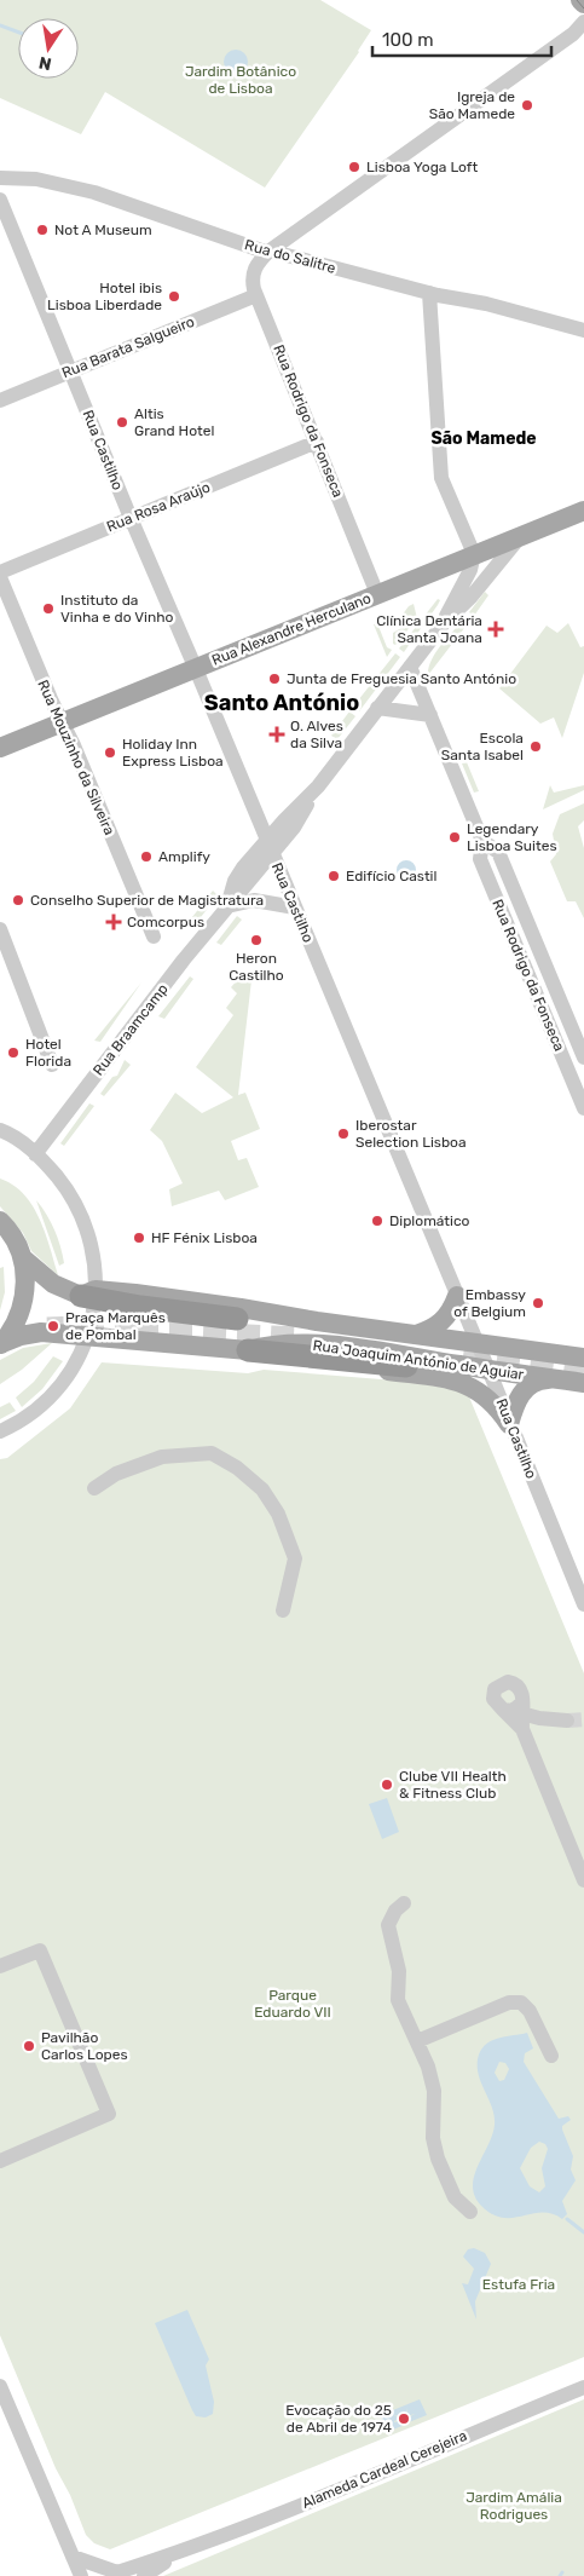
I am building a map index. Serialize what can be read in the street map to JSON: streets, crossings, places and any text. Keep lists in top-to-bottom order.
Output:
{
  "streets": {
    "main road": ["Rua Alexandre Herculano", "Rua Joaquim António de Aguiar"],
    "street": [
      "Rua do Salitre",
      "Rua Barata Salgueiro",
      "Rua Rodrigo da Fonseca",
      "Rua Castilho",
      "Rua Rosa Araújo",
      "Rua Mouzinho da Silveira",
      "Rua Braamcamp",
      "Alameda Cardeal Cerejeira"
    ]
  },
  "crossings": [
    ["Rua do Salitre", "Rua Rodrigo da Fonseca"],
    ["Rua Barata Salgueiro", "Rua Rodrigo da Fonseca"],
    ["Rua Barata Salgueiro", "Rua Castilho"],
    ["Rua Rodrigo da Fonseca", "Rua Rosa Araújo"],
    ["Rua Rodrigo da Fonseca", "Rua Alexandre Herculano"],
    ["Rua Rodrigo da Fonseca", "Rua Braamcamp"],
    ["Rua Castilho", "Rua Rosa Araújo"],
    ["Rua Castilho", "Rua Alexandre Herculano"],
    ["Rua Castilho", "Rua Braamcamp"],
    ["Rua Castilho", "Rua Joaquim António de Aguiar"],
    ["Rua Alexandre Herculano", "Rua Mouzinho da Silveira"],
    ["Rua Alexandre Herculano", "Rua Braamcamp"]
  ],
  "districts": ["São Mamede", "Santo António"],
  "parks": [
    "Jardim Botânico de Lisboa",
    "Parque Eduardo VII",
    "Estufa Fria",
    "Jardim Amália Rodrigues"
  ],
  "places": {
    "other": [
      "Igreja de São Mamede",
      "Lisboa Yoga Loft",
      "Not A Museum",
      "Hotel ibis Lisboa Liberdade",
      "Altis Grand Hotel",
      "Instituto da Vinha e do Vinho",
      "Junta de Freguesia Santo António",
      "Escola Santa Isabel",
      "Holiday Inn Express Lisboa",
      "Legendary Lisboa Suites",
      "Amplify",
      "Edifício Castil",
      "Conselho Superior de Magistratura",
      "Heron Castilho",
      "Hotel Florida",
      "Iberostar Selection Lisboa",
      "Diplomático",
      "HF Fénix Lisboa",
      "Embassy of Belgium",
      "Praça Marquês de Pombal",
      "Clube VII Health & Fitness Club",
      "Pavilhão Carlos Lopes",
      "Evocação do 25 de Abril de 1974"
    ],
    "health": ["Clínica Dentária Santa Joana", "O. Alves da Silva", "Comcorpus"]
  },
  "scale_bar": "100 m",
  "north": "bottom"
}
